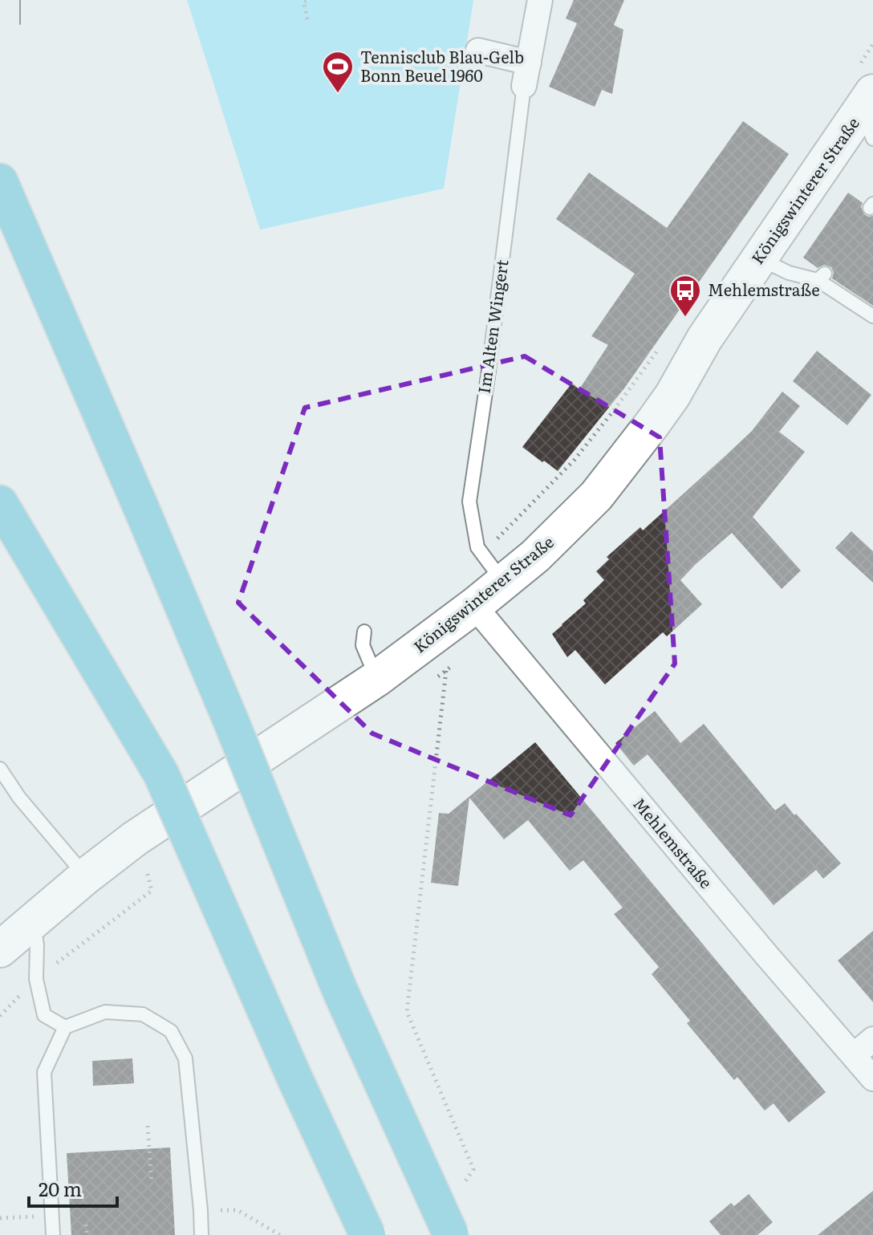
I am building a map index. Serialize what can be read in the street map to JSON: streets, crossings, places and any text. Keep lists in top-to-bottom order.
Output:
{
  "streets": {
    "main road": ["Königswinterer Straße"],
    "street": ["Im Alten Wingert", "Mehlemstraße"]
  },
  "crossings": [
    ["Königswinterer Straße", "Im Alten Wingert"],
    ["Königswinterer Straße", "Mehlemstraße"]
  ],
  "places": {
    "sports": ["Tennisclub Blau-Gelb Bonn Beuel 1960"],
    "bus stop": ["Mehlemstraße"]
  },
  "scale_bar": "20 m"
}
